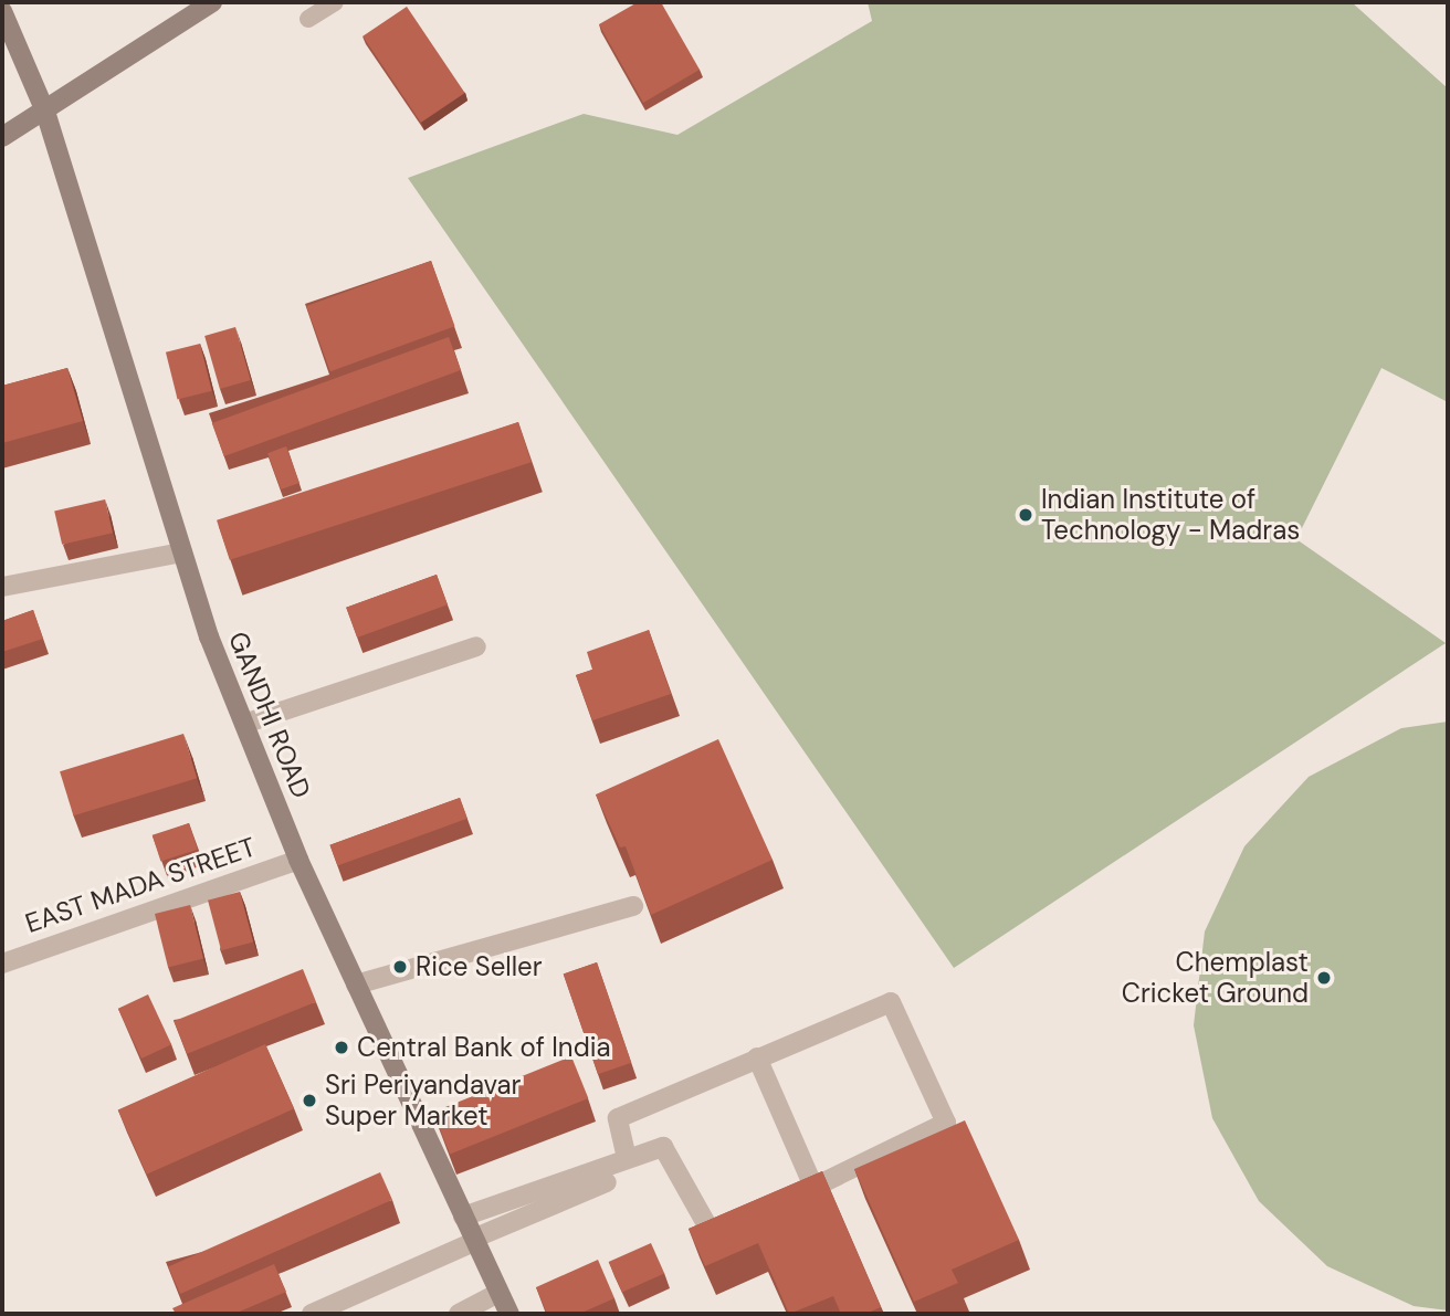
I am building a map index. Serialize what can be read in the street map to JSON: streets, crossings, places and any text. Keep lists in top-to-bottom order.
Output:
{
  "streets": {
    "street": ["GANDHI ROAD", "EAST MADA STREET"]
  },
  "crossings": [
    ["GANDHI ROAD", "EAST MADA STREET"]
  ],
  "places": [
    "Indian Institute of Technology - Madras",
    "Rice Seller",
    "Chemplast Cricket Ground",
    "Central Bank of India",
    "Sri Periyandavar Super Market"
  ]
}
